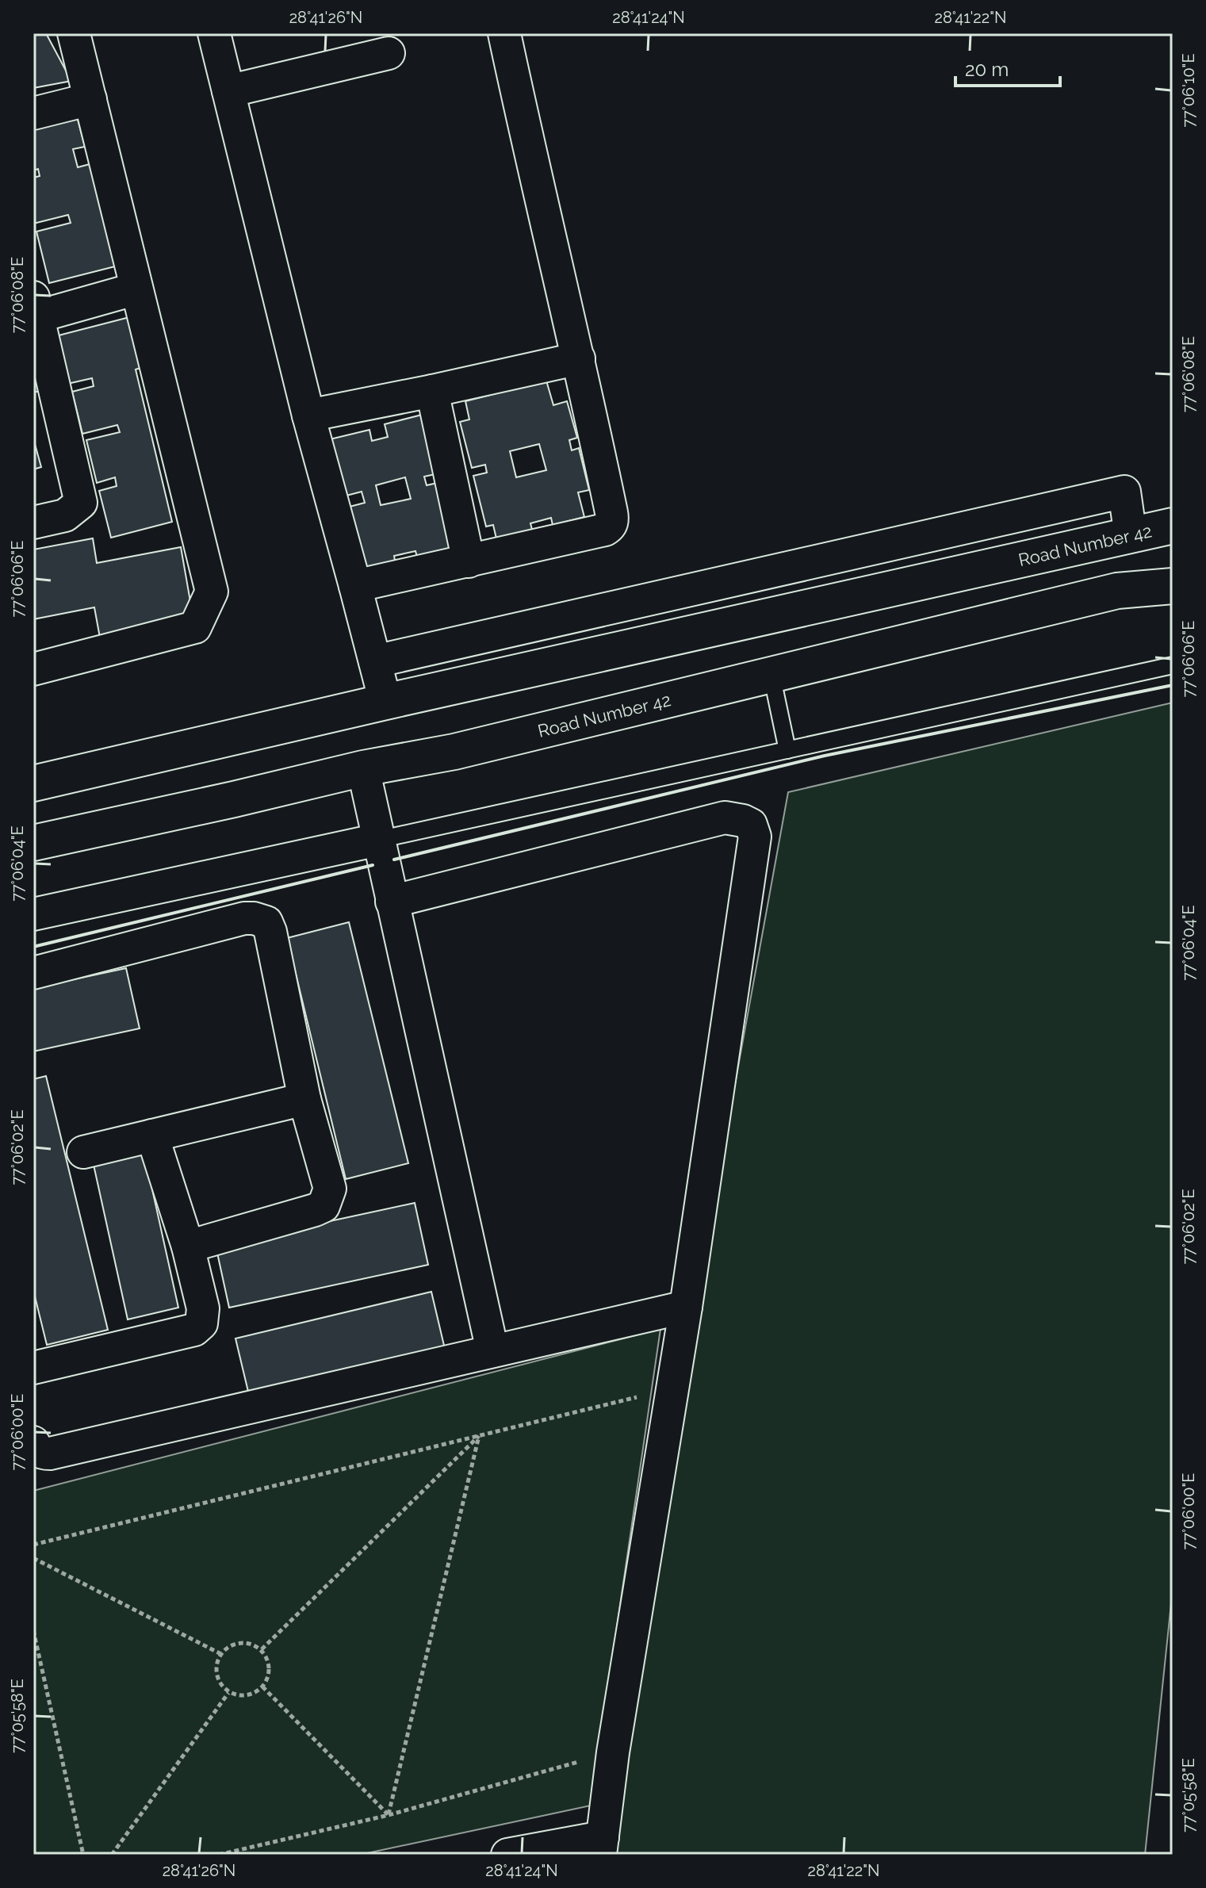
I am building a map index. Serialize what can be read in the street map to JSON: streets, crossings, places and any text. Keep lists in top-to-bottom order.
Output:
{
  "streets": {
    "main road": ["Road Number 42"]
  },
  "scale_bar": "20 m",
  "coordinates": [
    "28°41'26\"N",
    "28°41'24\"N",
    "28°41'22\"N",
    "77°06'10\"E",
    "77°06'08\"E",
    "77°06'06\"E",
    "77°06'04\"E",
    "77°06'02\"E",
    "77°06'00\"E",
    "77°05'58\"E"
  ]
}
